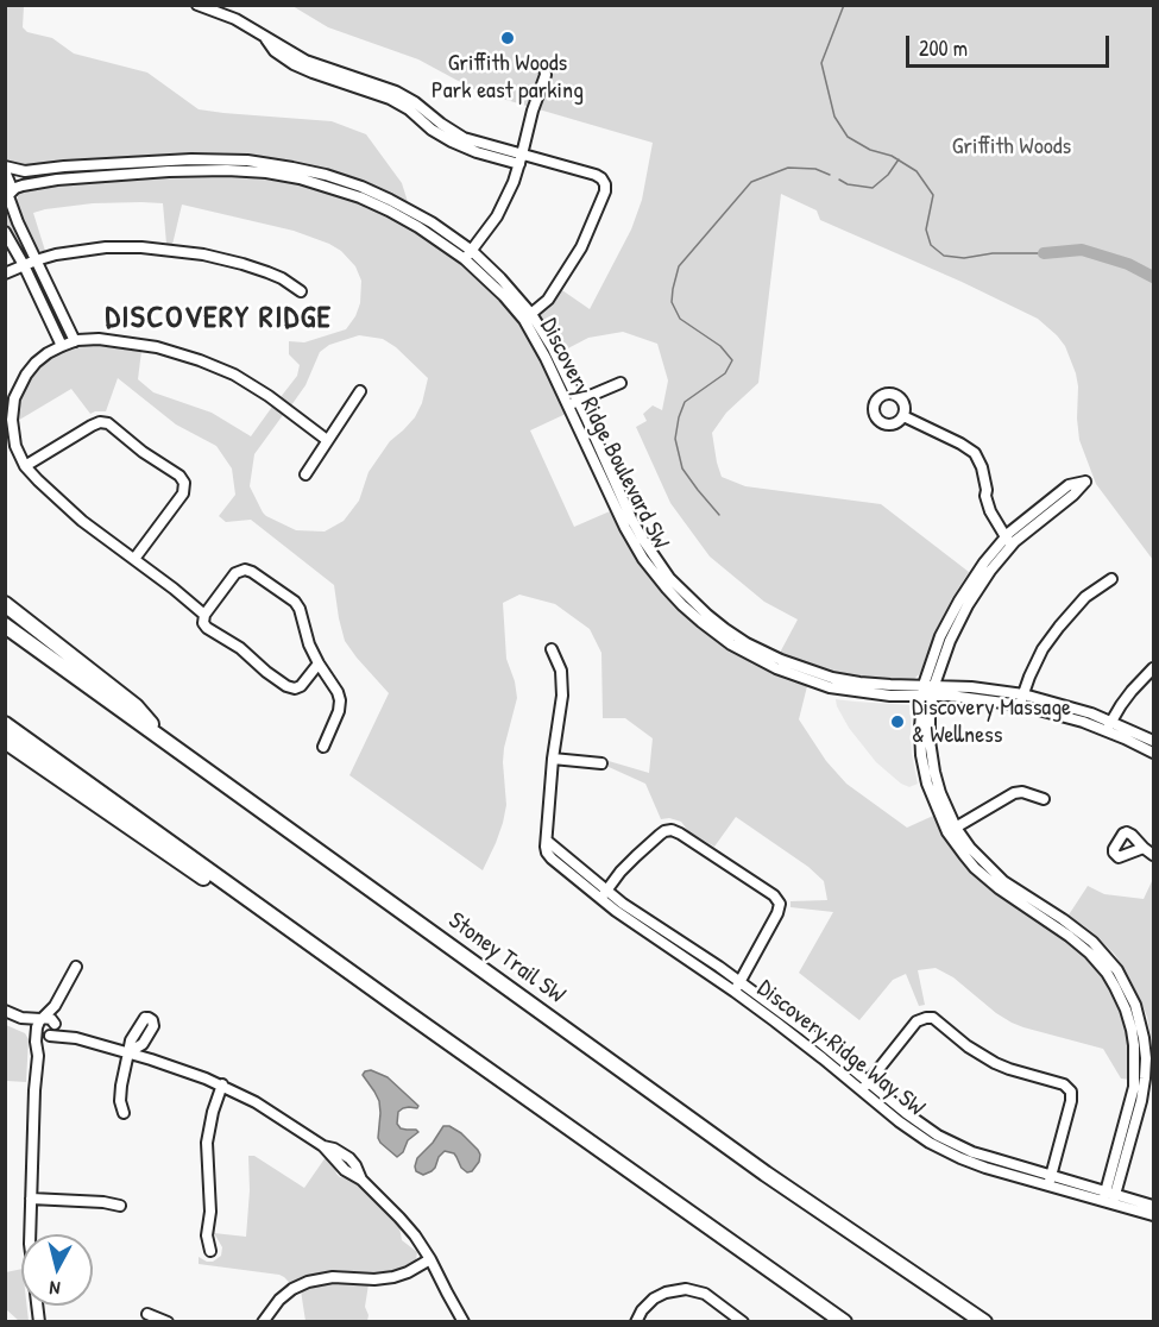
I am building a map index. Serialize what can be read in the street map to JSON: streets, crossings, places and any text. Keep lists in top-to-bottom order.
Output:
{
  "streets": {
    "highway": ["Stoney Trail SW"],
    "street": ["Discovery Ridge Boulevard SW", "Discovery Ridge Way SW"]
  },
  "districts": ["DISCOVERY RIDGE"],
  "parks": ["Griffith Woods"],
  "places": ["Griffith Woods Park east parking", "Discovery Massage & Wellness"],
  "scale_bar": "200 m",
  "north": "bottom"
}
